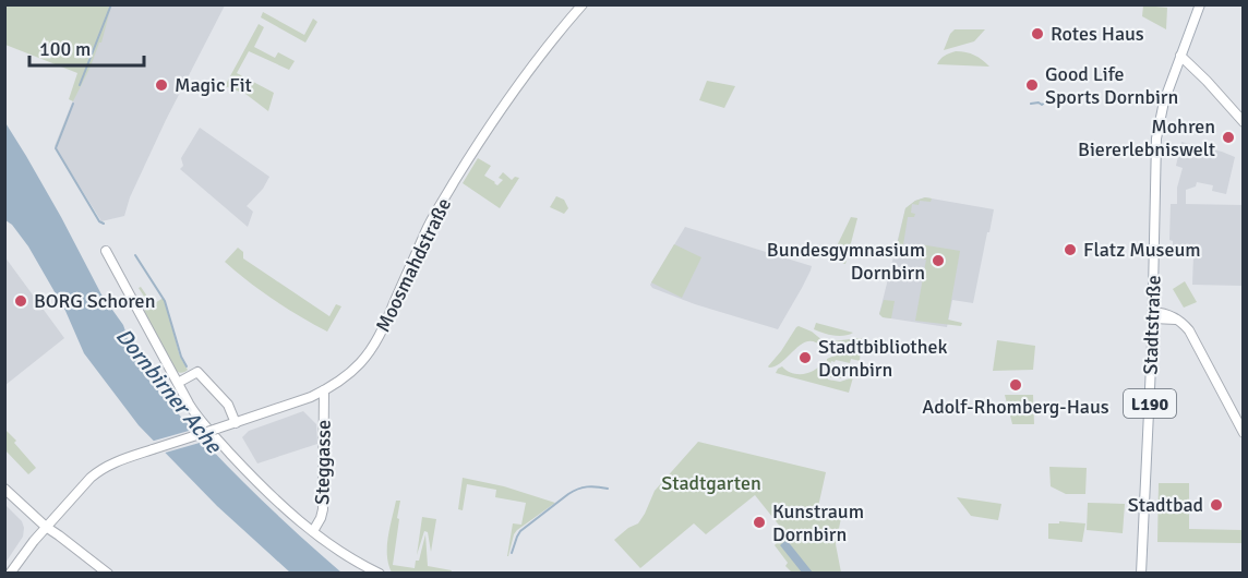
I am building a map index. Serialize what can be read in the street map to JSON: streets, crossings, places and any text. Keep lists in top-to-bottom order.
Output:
{
  "streets": {
    "main road": ["Stadtstraße", "L190"],
    "street": ["Moosmahdstraße", "Steggasse"]
  },
  "crossings": [
    ["Moosmahdstraße", "Steggasse"]
  ],
  "water": ["Dornbirner Ache"],
  "parks": ["Stadtgarten"],
  "places": [
    "Rotes Haus",
    "Magic Fit",
    "Good Life Sports Dornbirn",
    "Mohren Biererlebniswelt",
    "Flatz Museum",
    "Bundesgymnasium Dornbirn",
    "BORG Schoren",
    "Stadtbibliothek Dornbirn",
    "Adolf-Rhomberg-Haus",
    "Stadtbad",
    "Kunstraum Dornbirn"
  ],
  "scale_bar": "100 m"
}
